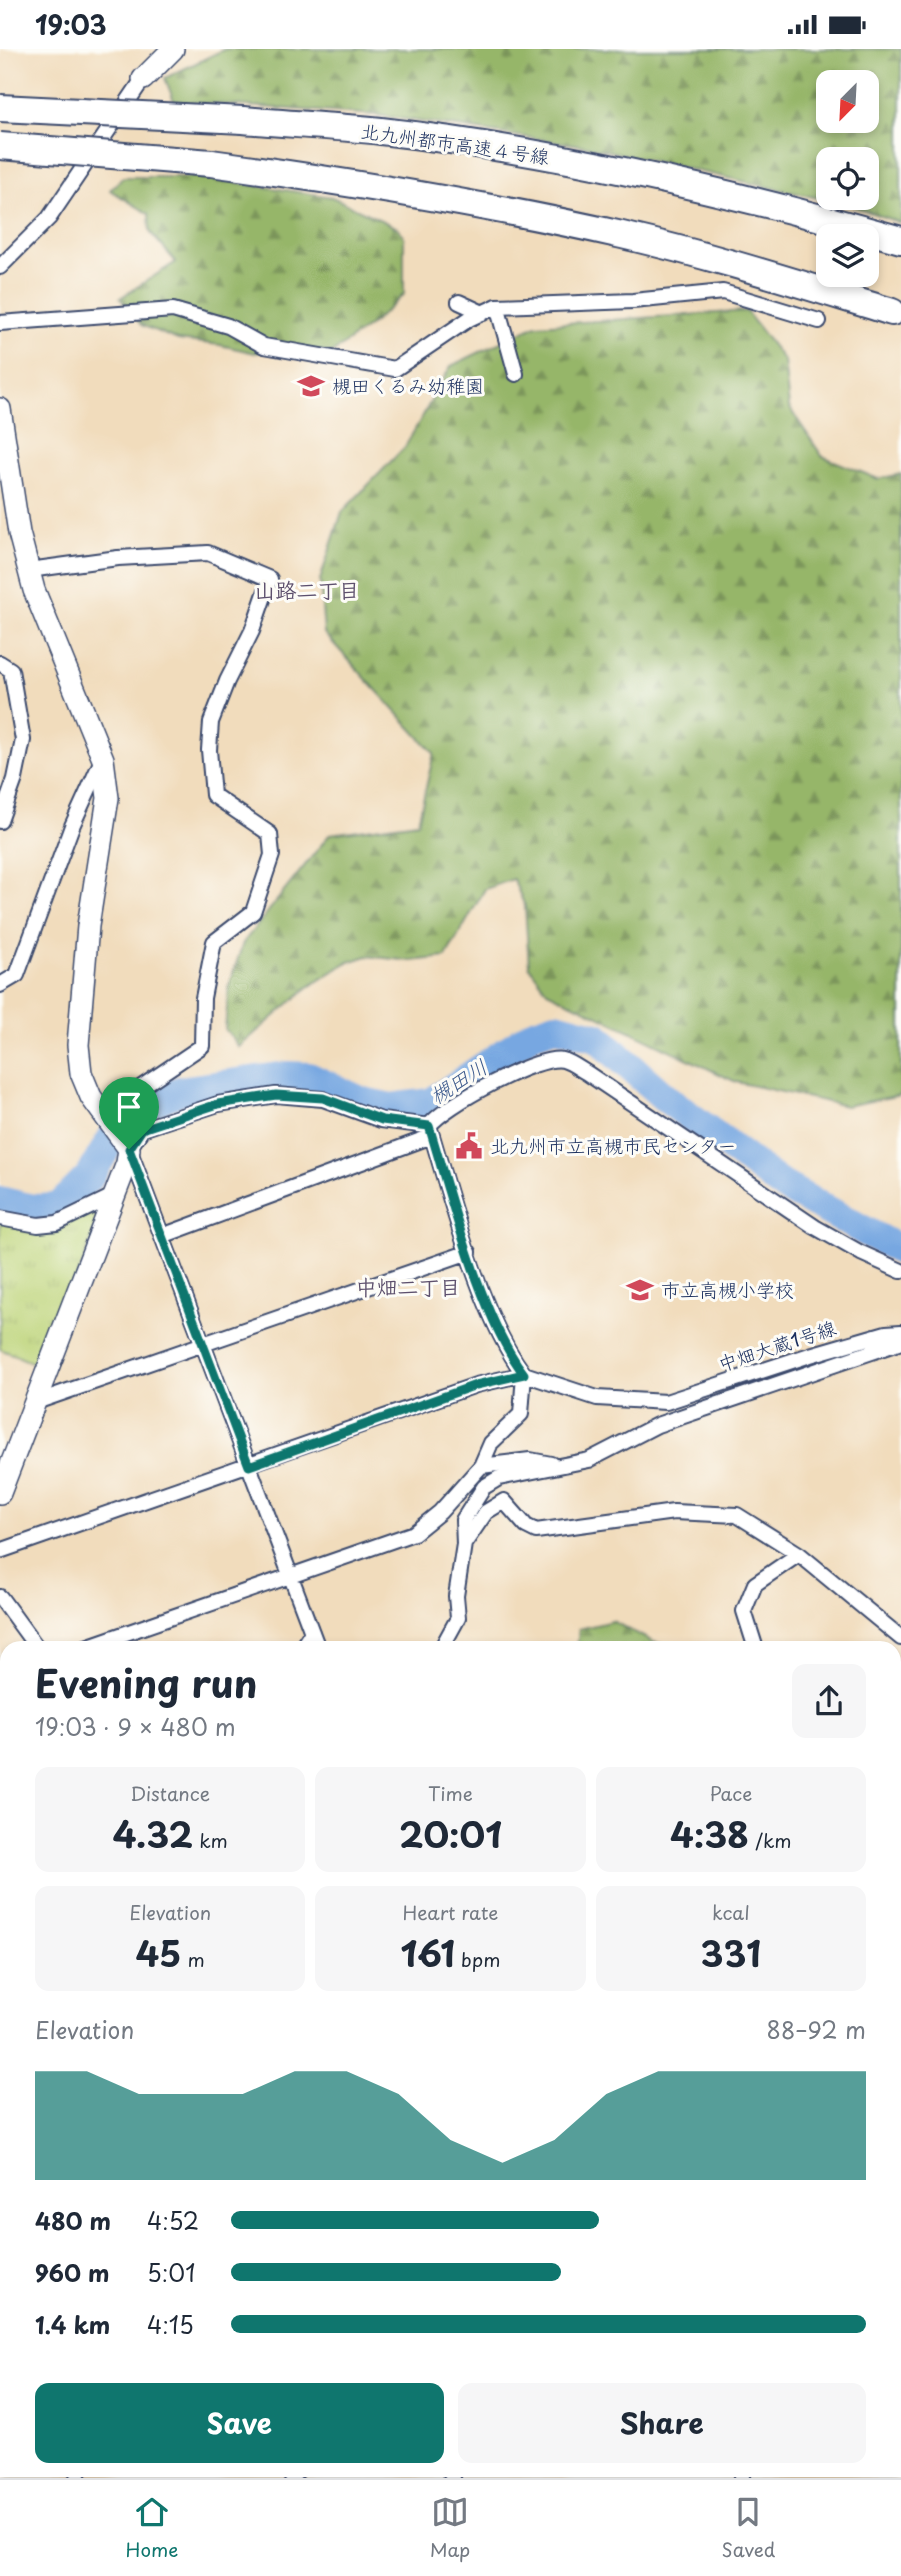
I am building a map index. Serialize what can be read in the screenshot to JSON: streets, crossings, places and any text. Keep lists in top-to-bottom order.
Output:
{
  "streets": {
    "highway": ["北九州都市高速４号線"],
    "street": ["中畑大蔵1号線"]
  },
  "districts": ["山路二丁目", "中畑二丁目"],
  "water": ["槻田川"],
  "places": {
    "school or university": ["槻田くるみ幼稚園", "市立高槻小学校"],
    "public building": ["北九州市立高槻市民センター"]
  },
  "north": "bottom left",
  "page": {
    "status": "19:03",
    "heading": ["Evening run", "19:03 · 9 × 480 m"],
    "stats": [
      ["Distance", "4.32 km"],
      ["Time", "20:01"],
      ["Pace", "4:38 /km"],
      ["Elevation", "45 m"],
      ["Heart rate", "161 bpm"],
      ["kcal", "331"]
    ],
    "chart": ["Elevation", "88–92 m"],
    "list": [
      {
        "name": "480 m",
        "note": "4:52"
      },
      {
        "name": "960 m",
        "note": "5:01"
      },
      {
        "name": "1.4 km",
        "note": "4:15"
      }
    ],
    "buttons": ["Save", "Share"],
    "tabs": ["Home", "Map", "Saved"]
  }
}
